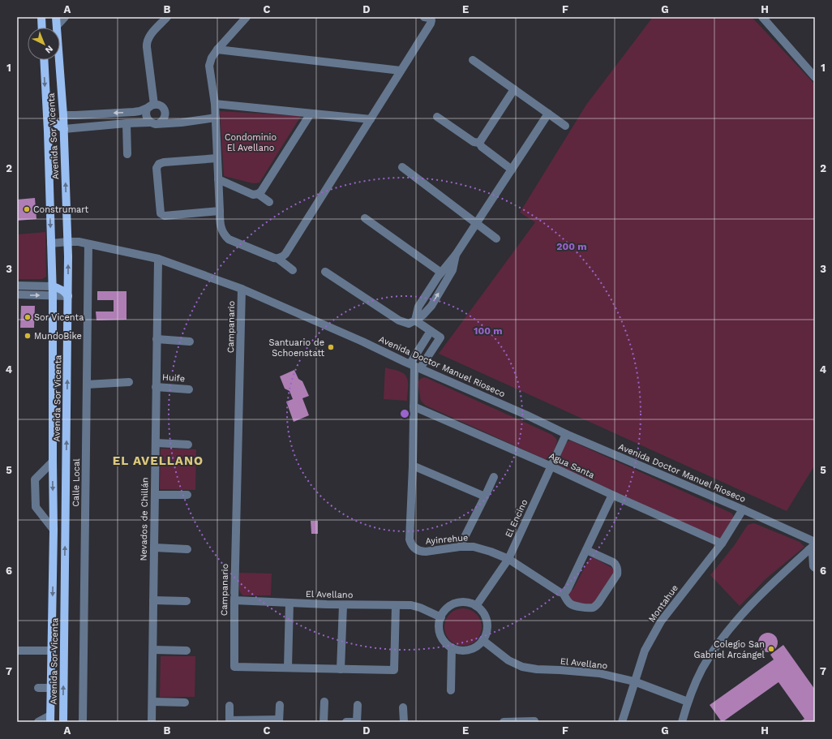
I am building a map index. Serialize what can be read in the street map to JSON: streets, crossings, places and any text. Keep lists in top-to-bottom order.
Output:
{
  "streets": {
    "main road": ["Avenida Sor Vicenta"],
    "street": [
      "Campanario",
      "Avenida Doctor Manuel Rioseco",
      "Huife",
      "Agua Santa",
      "Calle Local",
      "El Encino",
      "Nevados de Chillán",
      "Ayinrehue",
      "El Avellano",
      "Montahue"
    ]
  },
  "crossings": [
    ["Avenida Sor Vicenta", "Avenida Doctor Manuel Rioseco"],
    ["Campanario", "Avenida Doctor Manuel Rioseco"],
    ["Campanario", "El Avellano"],
    ["Avenida Doctor Manuel Rioseco", "Calle Local"],
    ["Avenida Doctor Manuel Rioseco", "El Encino"],
    ["Avenida Doctor Manuel Rioseco", "Nevados de Chillán"],
    ["Avenida Doctor Manuel Rioseco", "Ayinrehue"],
    ["Avenida Doctor Manuel Rioseco", "Montahue"],
    ["Huife", "Nevados de Chillán"],
    ["Agua Santa", "El Encino"],
    ["Agua Santa", "Ayinrehue"],
    ["Agua Santa", "Montahue"],
    ["El Encino", "Ayinrehue"],
    ["El Encino", "El Avellano"],
    ["El Avellano", "Montahue"]
  ],
  "districts": ["EL AVELLANO"],
  "parks": ["Condominio El Avellano"],
  "places": [
    "Construmart",
    "Sor Vicenta",
    "MundoBike",
    "Santuario de Schoenstatt",
    "Colegio San Gabriel Arcángel"
  ],
  "north": "bottom right",
  "grid": {
    "columns": [
      "A",
      "B",
      "C",
      "D",
      "E",
      "F",
      "G",
      "H"
    ],
    "rows": [
      "1",
      "2",
      "3",
      "4",
      "5",
      "6",
      "7"
    ]
  },
  "rings": ["200 m", "100 m"]
}
